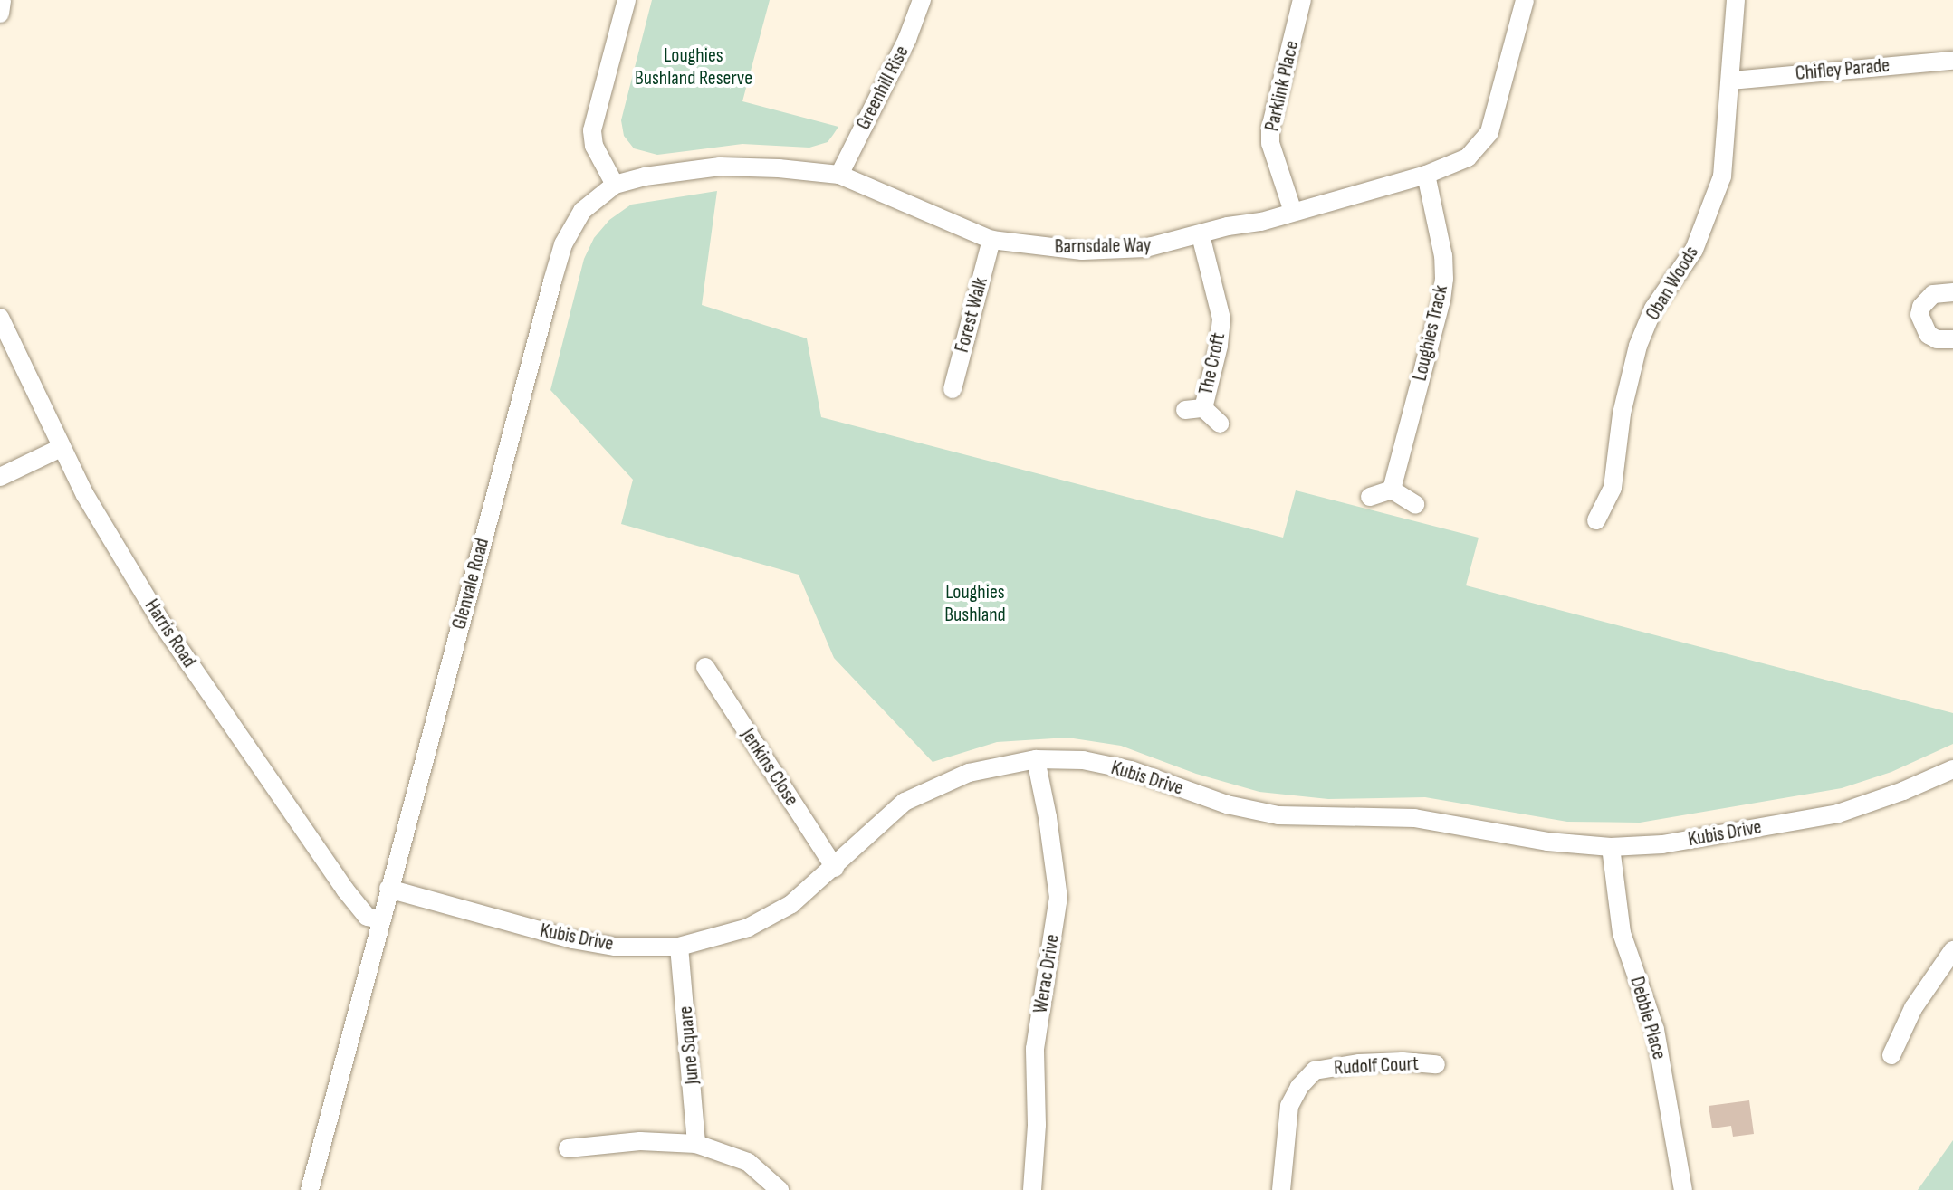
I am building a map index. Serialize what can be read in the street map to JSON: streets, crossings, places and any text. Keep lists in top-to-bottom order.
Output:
{
  "streets": {
    "street": [
      "Chifley Parade",
      "Parklink Place",
      "Greenhill Rise",
      "Barnsdale Way",
      "Oban Woods",
      "Forest Walk",
      "Loughies Track",
      "The Croft",
      "Glenvale Road",
      "Harris Road",
      "Jenkins Close",
      "Kubis Drive",
      "Werac Drive",
      "Debbie Place",
      "June Square",
      "Rudolf Court"
    ]
  },
  "crossings": [
    ["Chifley Parade", "Oban Woods"],
    ["Parklink Place", "Barnsdale Way"],
    ["Greenhill Rise", "Barnsdale Way"],
    ["Barnsdale Way", "Forest Walk"],
    ["Barnsdale Way", "Loughies Track"],
    ["Barnsdale Way", "The Croft"],
    ["Barnsdale Way", "Glenvale Road"],
    ["Glenvale Road", "Harris Road"],
    ["Glenvale Road", "Kubis Drive"],
    ["Jenkins Close", "Kubis Drive"],
    ["Kubis Drive", "Werac Drive"],
    ["Kubis Drive", "Debbie Place"],
    ["Kubis Drive", "June Square"]
  ],
  "parks": ["Loughies Bushland Reserve", "Loughies Bushland"]
}
